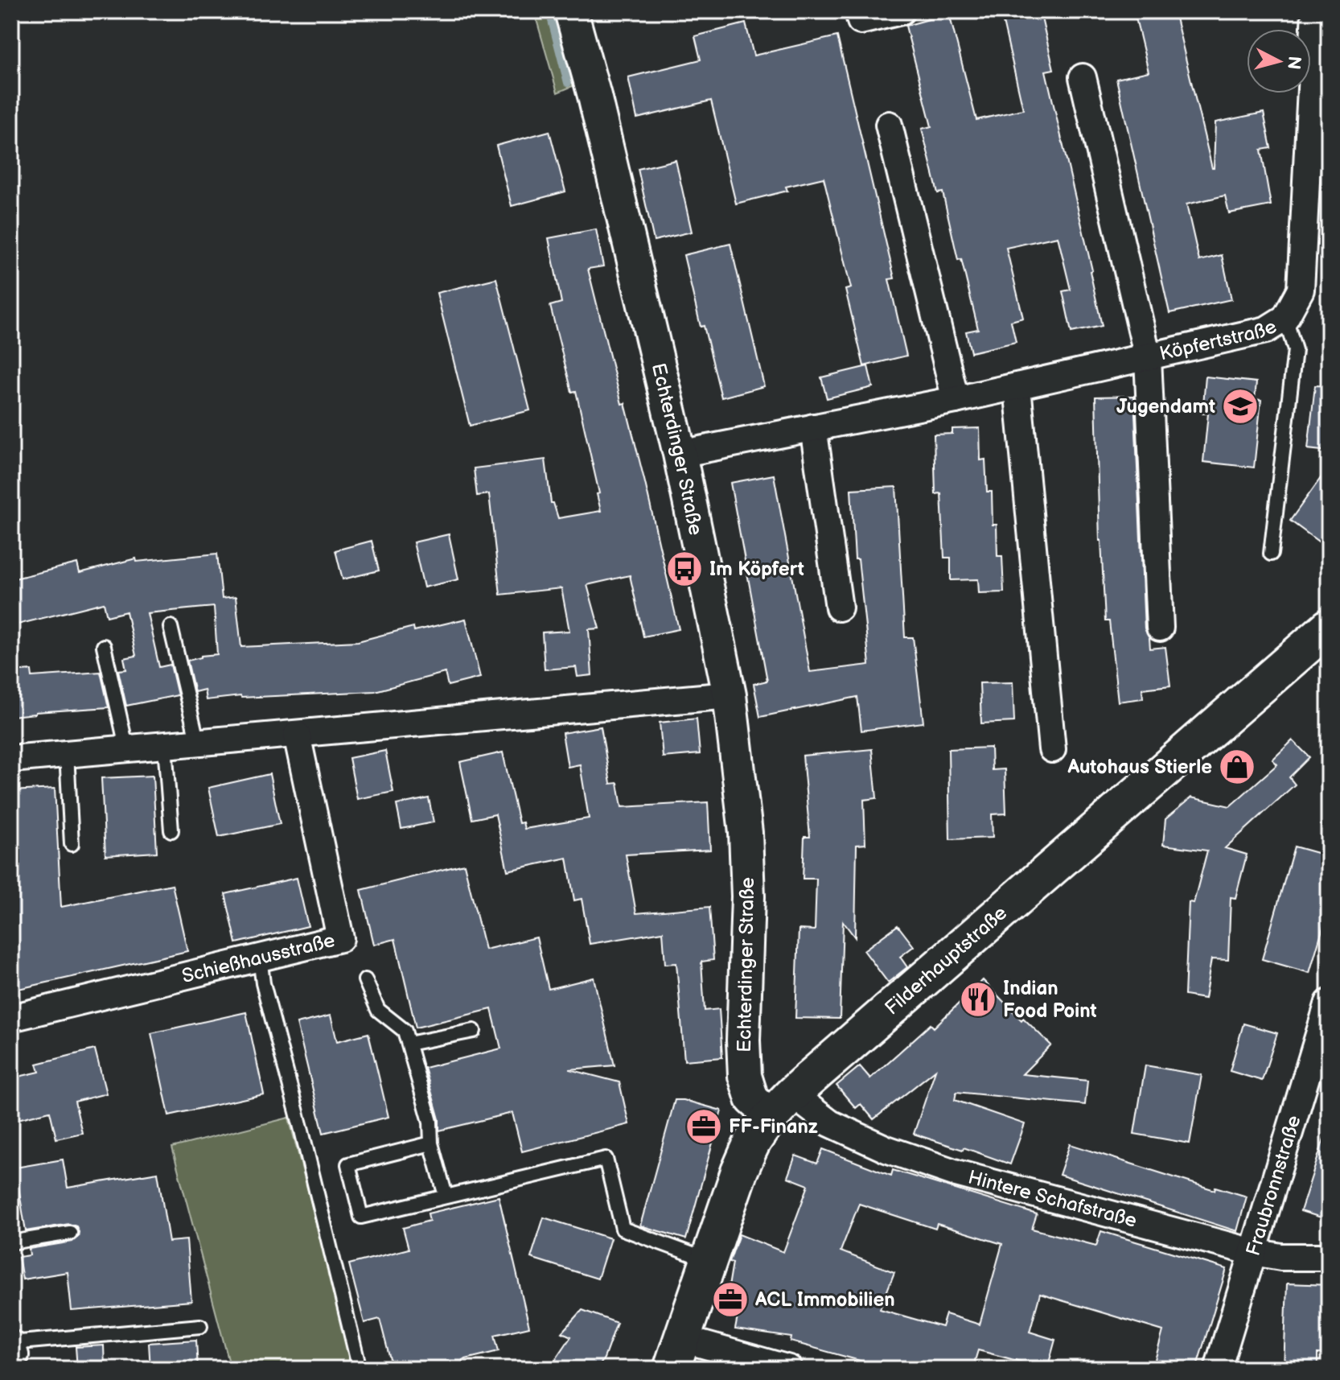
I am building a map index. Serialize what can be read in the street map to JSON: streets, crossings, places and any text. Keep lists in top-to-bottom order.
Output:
{
  "streets": {
    "main road": ["Filderhauptstraße"],
    "street": [
      "Köpfertstraße",
      "Echterdinger Straße",
      "Schießhausstraße",
      "Fraubronnstraße",
      "Hintere Schafstraße"
    ]
  },
  "crossings": [
    ["Köpfertstraße", "Echterdinger Straße"],
    ["Echterdinger Straße", "Filderhauptstraße"],
    ["Echterdinger Straße", "Hintere Schafstraße"],
    ["Filderhauptstraße", "Hintere Schafstraße"],
    ["Fraubronnstraße", "Hintere Schafstraße"]
  ],
  "places": {
    "school or university": ["Jugendamt"],
    "bus stop": ["Im Köpfert"],
    "shop": ["Autohaus Stierle"],
    "restaurant": ["Indian Food Point"],
    "office": ["FF-Finanz", "ACL Immobilien"]
  },
  "north": "right"
}
